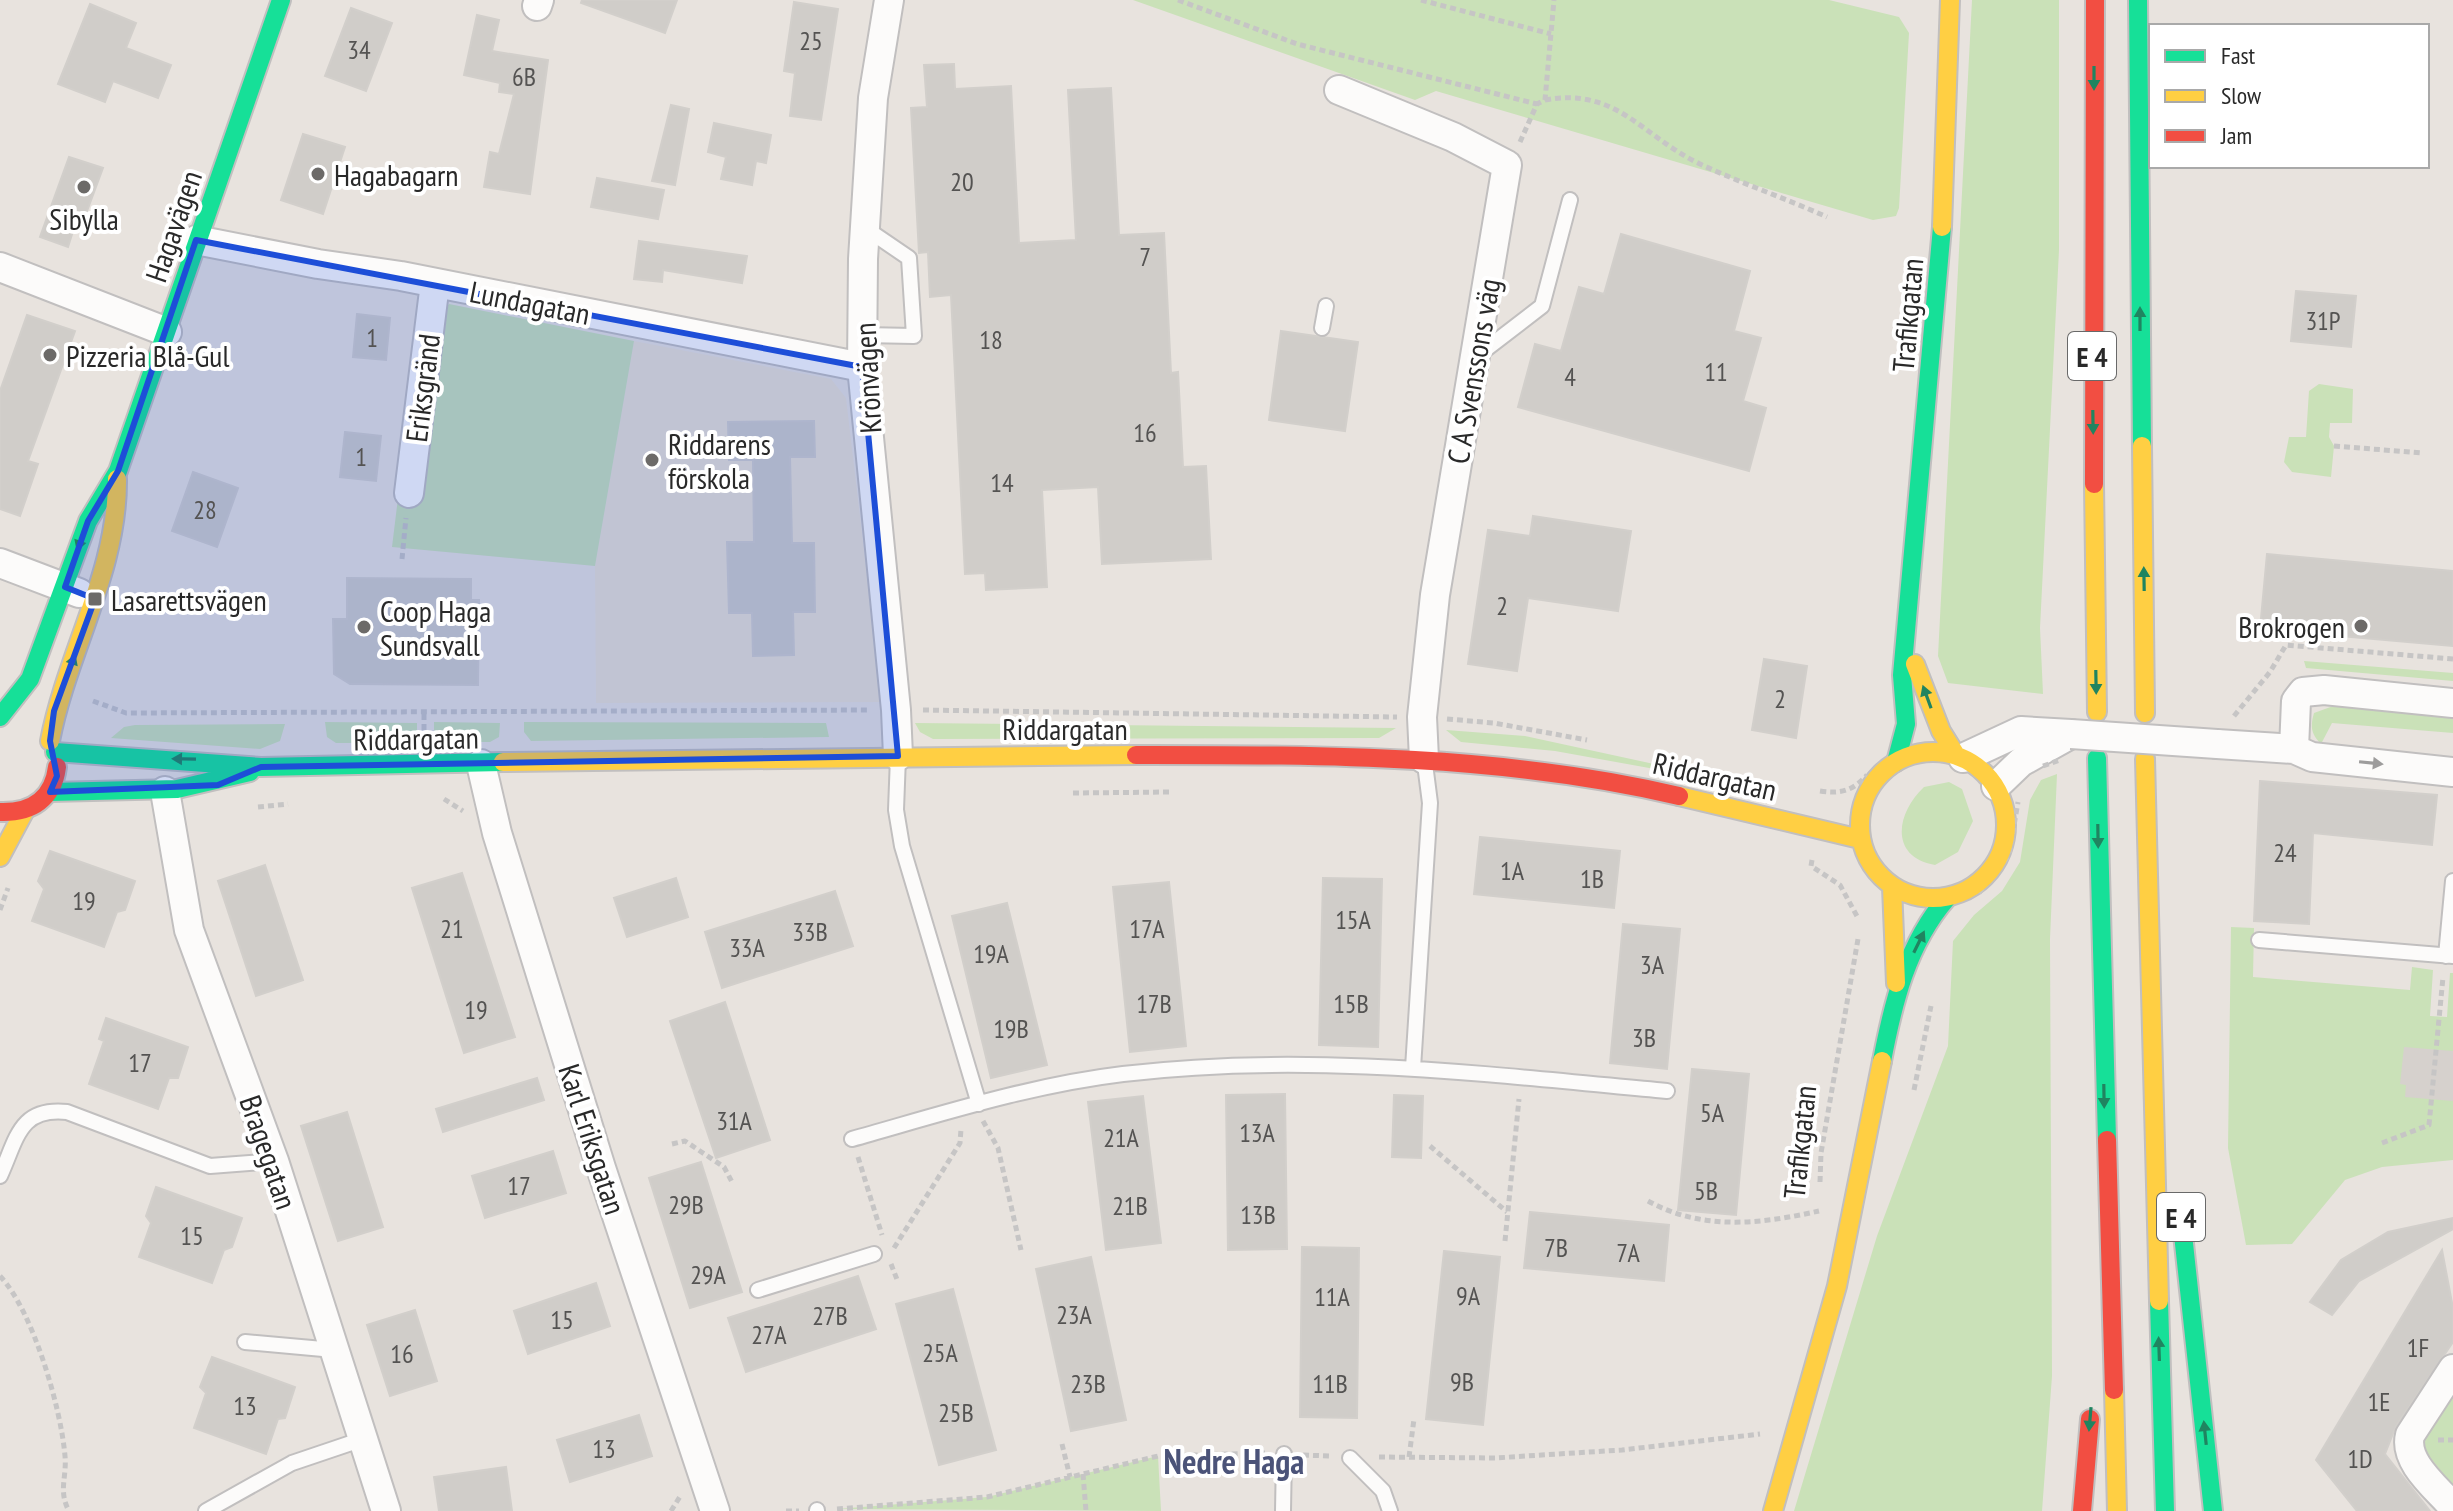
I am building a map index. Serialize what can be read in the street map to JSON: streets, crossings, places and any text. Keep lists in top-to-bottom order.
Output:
{
  "streets": {
    "main road": [
      "Hagavägen",
      "Trafikgatan",
      "E 4",
      "Riddargatan"
    ],
    "street": [
      "Lundagatan",
      "C A Svenssons väg",
      "Krönvägen",
      "Eriksgränd",
      "Karl Eriksgatan",
      "Bragegatan"
    ]
  },
  "crossings": [
    ["Hagavägen", "Lundagatan"],
    ["Hagavägen", "Riddargatan"],
    ["Lundagatan", "Krönvägen"],
    ["Lundagatan", "Eriksgränd"],
    ["Trafikgatan", "Riddargatan"],
    ["C A Svenssons väg", "Riddargatan"],
    ["Krönvägen", "Riddargatan"],
    ["Riddargatan", "Karl Eriksgatan"],
    ["Riddargatan", "Bragegatan"]
  ],
  "districts": ["Nedre Haga"],
  "places": {
    "other": [
      "Hagabagarn",
      "Sibylla",
      "Pizzeria Blå-Gul",
      "Riddarens förskola",
      "Brokrogen",
      "Coop Haga Sundsvall"
    ],
    "transit": ["Lasarettsvägen"]
  },
  "house_numbers": [
    "25",
    "34",
    "6B",
    "20",
    "7",
    "31P",
    "1",
    "18",
    "11",
    "4",
    "16",
    "1",
    "14",
    "28",
    "2",
    "2",
    "24",
    "1A",
    "1B",
    "19",
    "15A",
    "21",
    "17A",
    "33B",
    "33A",
    "19A",
    "3A",
    "17B",
    "15B",
    "19",
    "19B",
    "3B",
    "17",
    "5A",
    "31A",
    "13A",
    "21A",
    "17",
    "5B",
    "29B",
    "21B",
    "13B",
    "15",
    "7B",
    "7A",
    "29A",
    "9A",
    "11A",
    "23A",
    "27B",
    "15",
    "27A",
    "1F",
    "25A",
    "16",
    "9B",
    "23B",
    "11B",
    "1E",
    "13",
    "25B",
    "13",
    "1D"
  ],
  "legend": ["Fast", "Slow", "Jam"]
}
